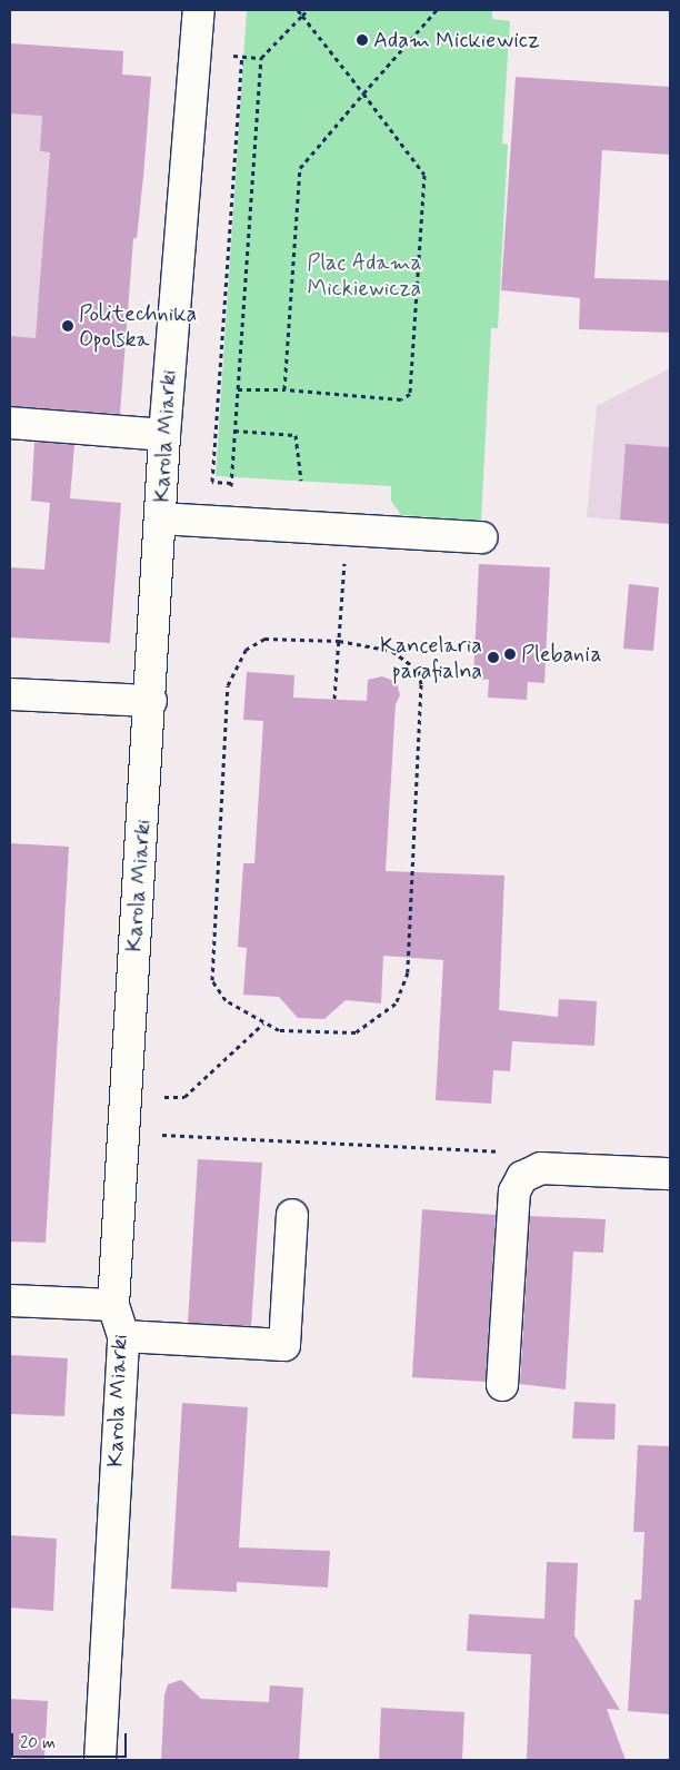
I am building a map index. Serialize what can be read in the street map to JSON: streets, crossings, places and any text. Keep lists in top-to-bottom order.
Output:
{
  "streets": {
    "street": ["Karola Miarki"]
  },
  "parks": ["Plac Adama Mickiewicza"],
  "places": [
    "Adam Mickiewicz",
    "Politechnika Opolska",
    "Plebania",
    "Kancelaria parafialna"
  ],
  "scale_bar": "20 m"
}
